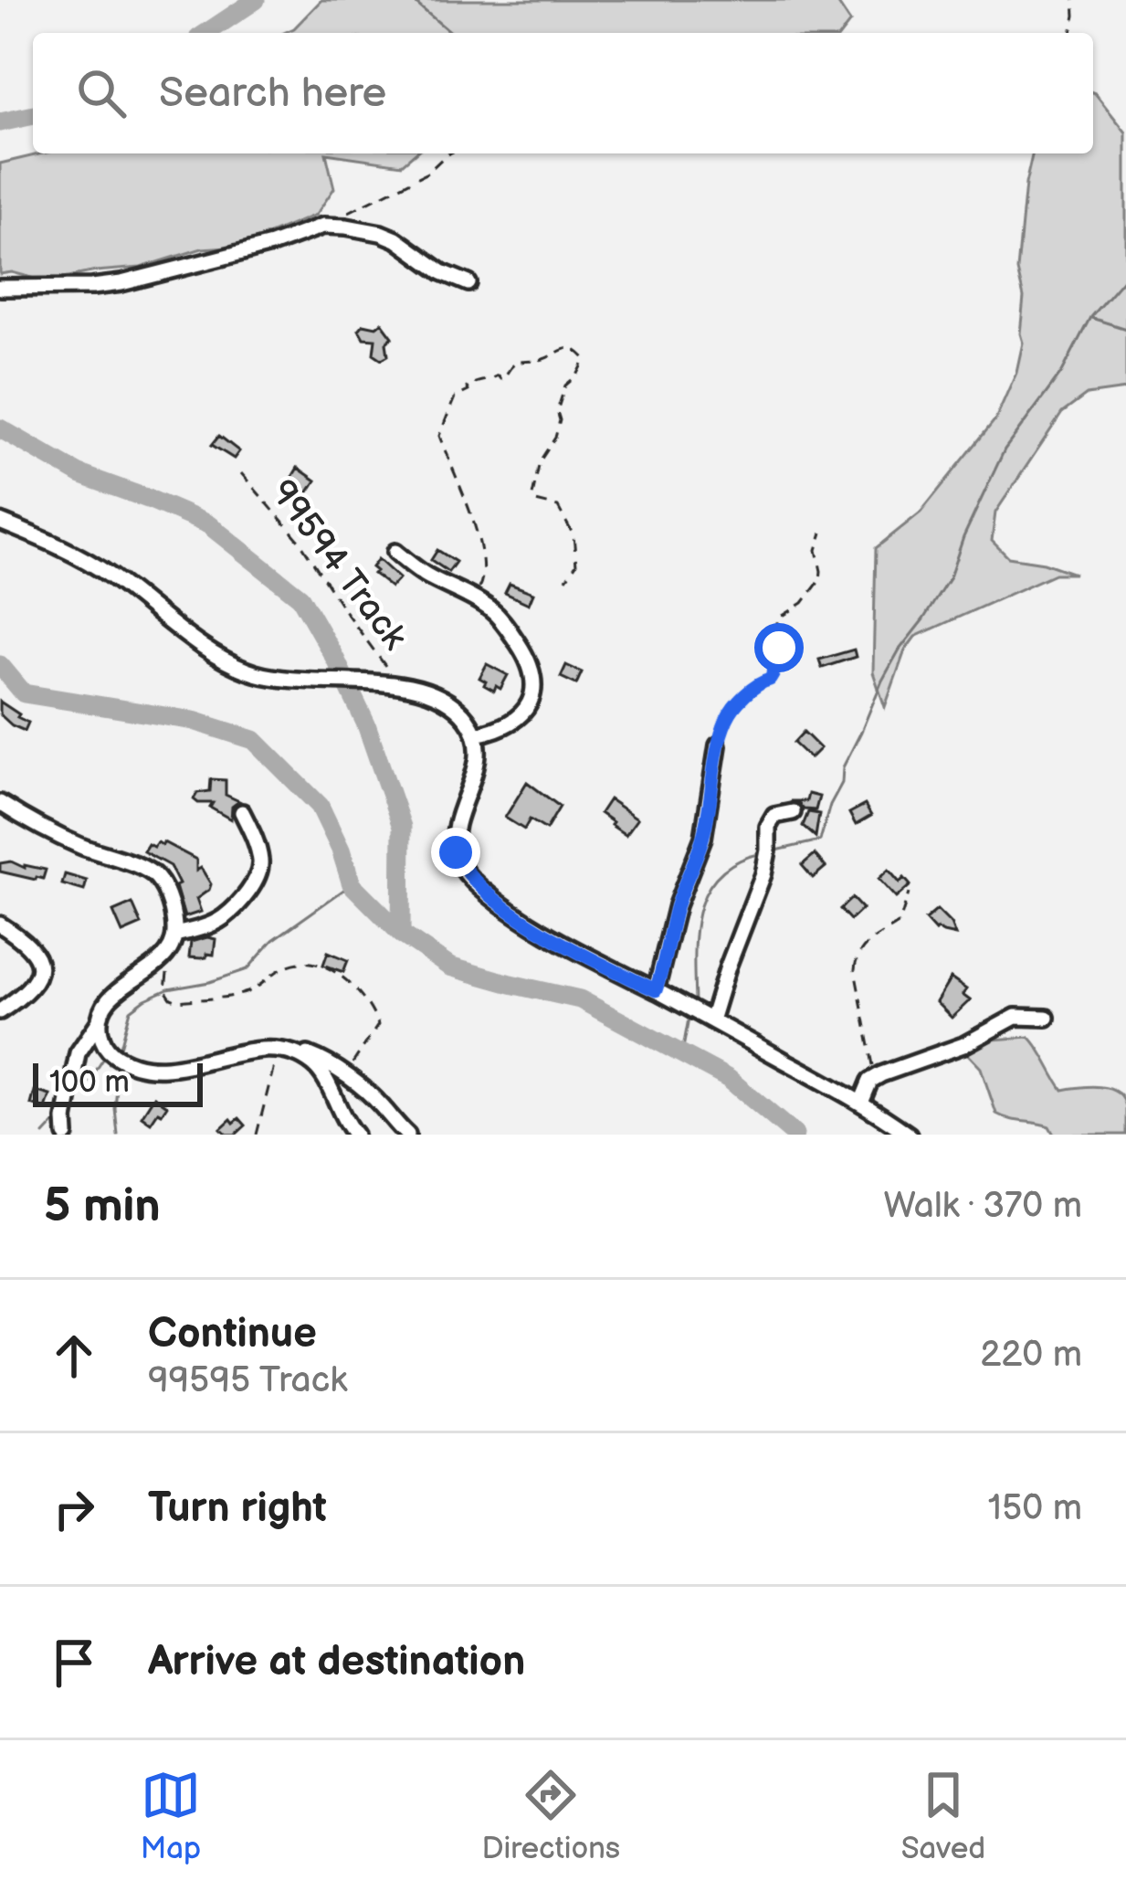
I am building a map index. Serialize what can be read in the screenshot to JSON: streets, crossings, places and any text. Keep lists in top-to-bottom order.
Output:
{
  "streets": {
    "path": ["99594 Track"]
  },
  "scale_bar": "100 m",
  "page": {
    "search": "Search here",
    "scale": "100 m",
    "heading": ["5 min", "Walk · 370 m"],
    "list": [
      ["Continue", "99595 Track", "220 m"],
      ["Turn right", "150 m"],
      "Arrive at destination"
    ],
    "nav": ["Map", "Directions", "Saved"]
  }
}
